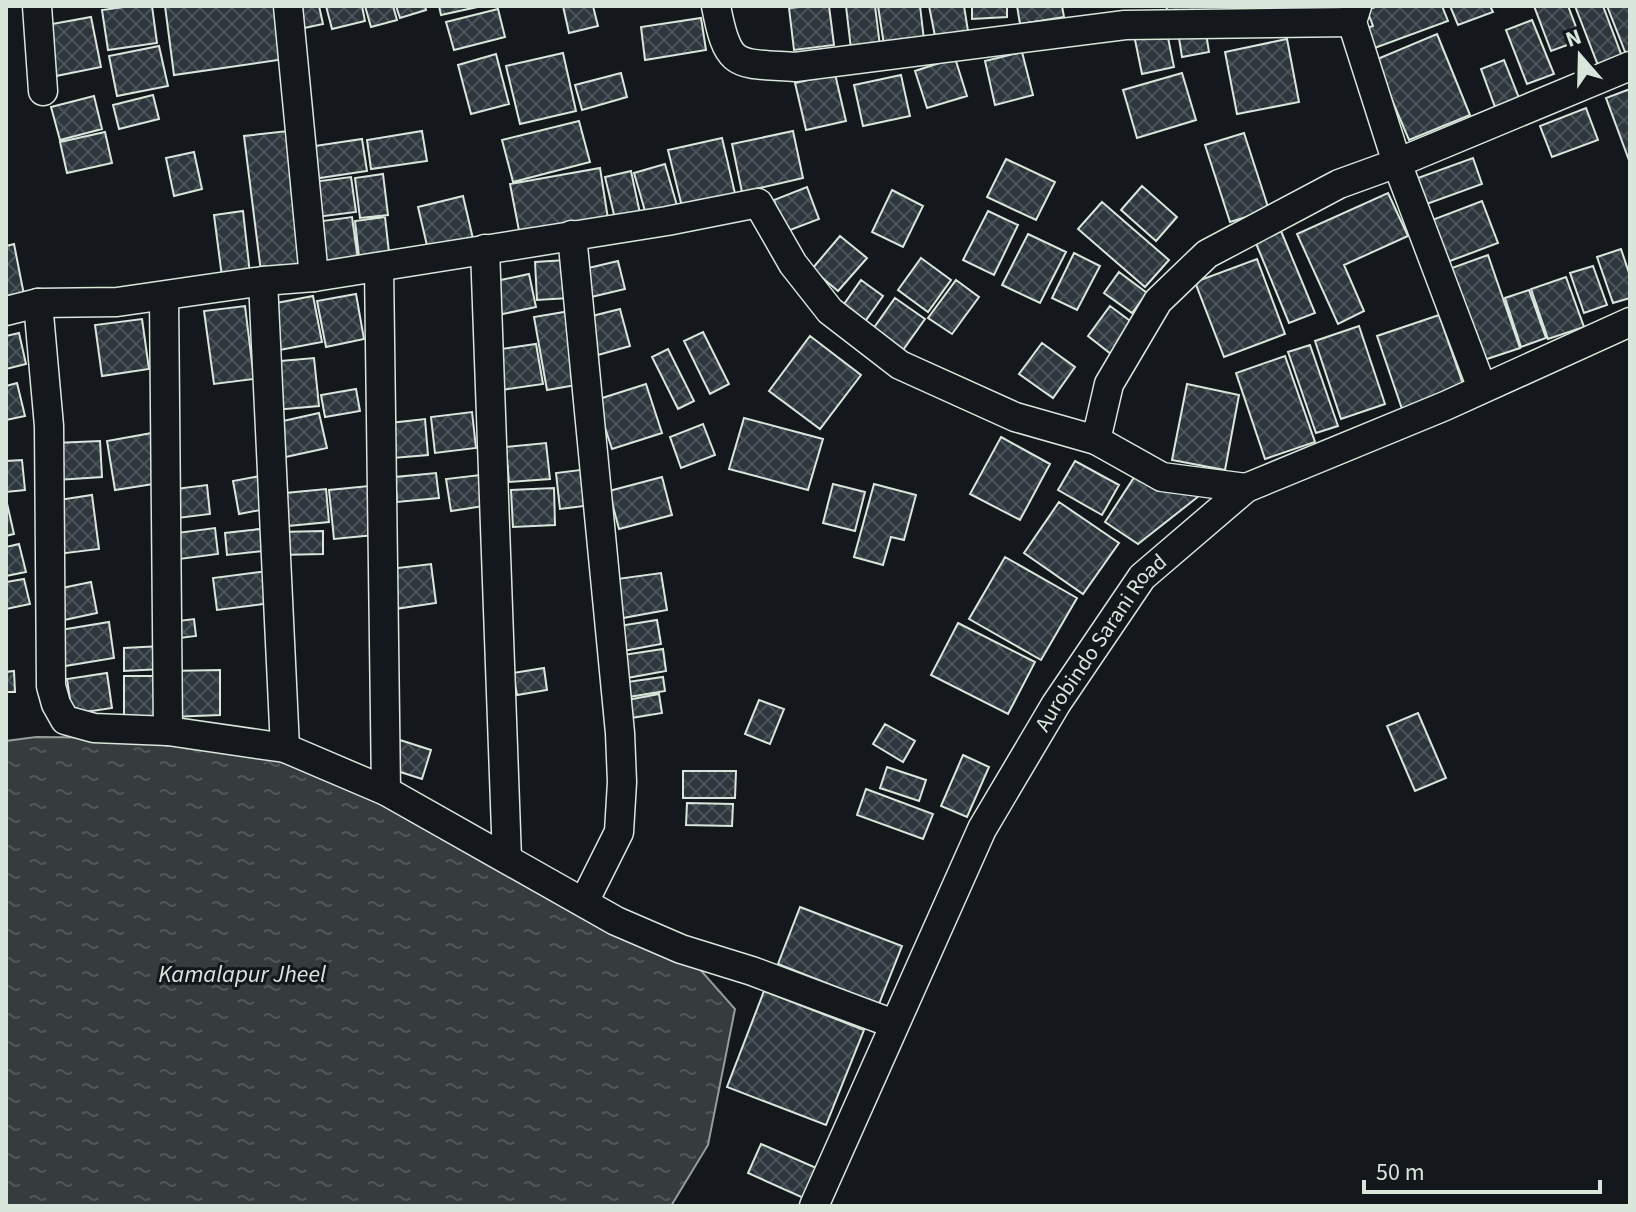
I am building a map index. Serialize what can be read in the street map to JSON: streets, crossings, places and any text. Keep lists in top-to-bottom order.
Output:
{
  "streets": {
    "street": ["Aurobindo Sarani Road"]
  },
  "water": ["Kamalapur Jheel"],
  "scale_bar": "50 m",
  "north": "top"
}
